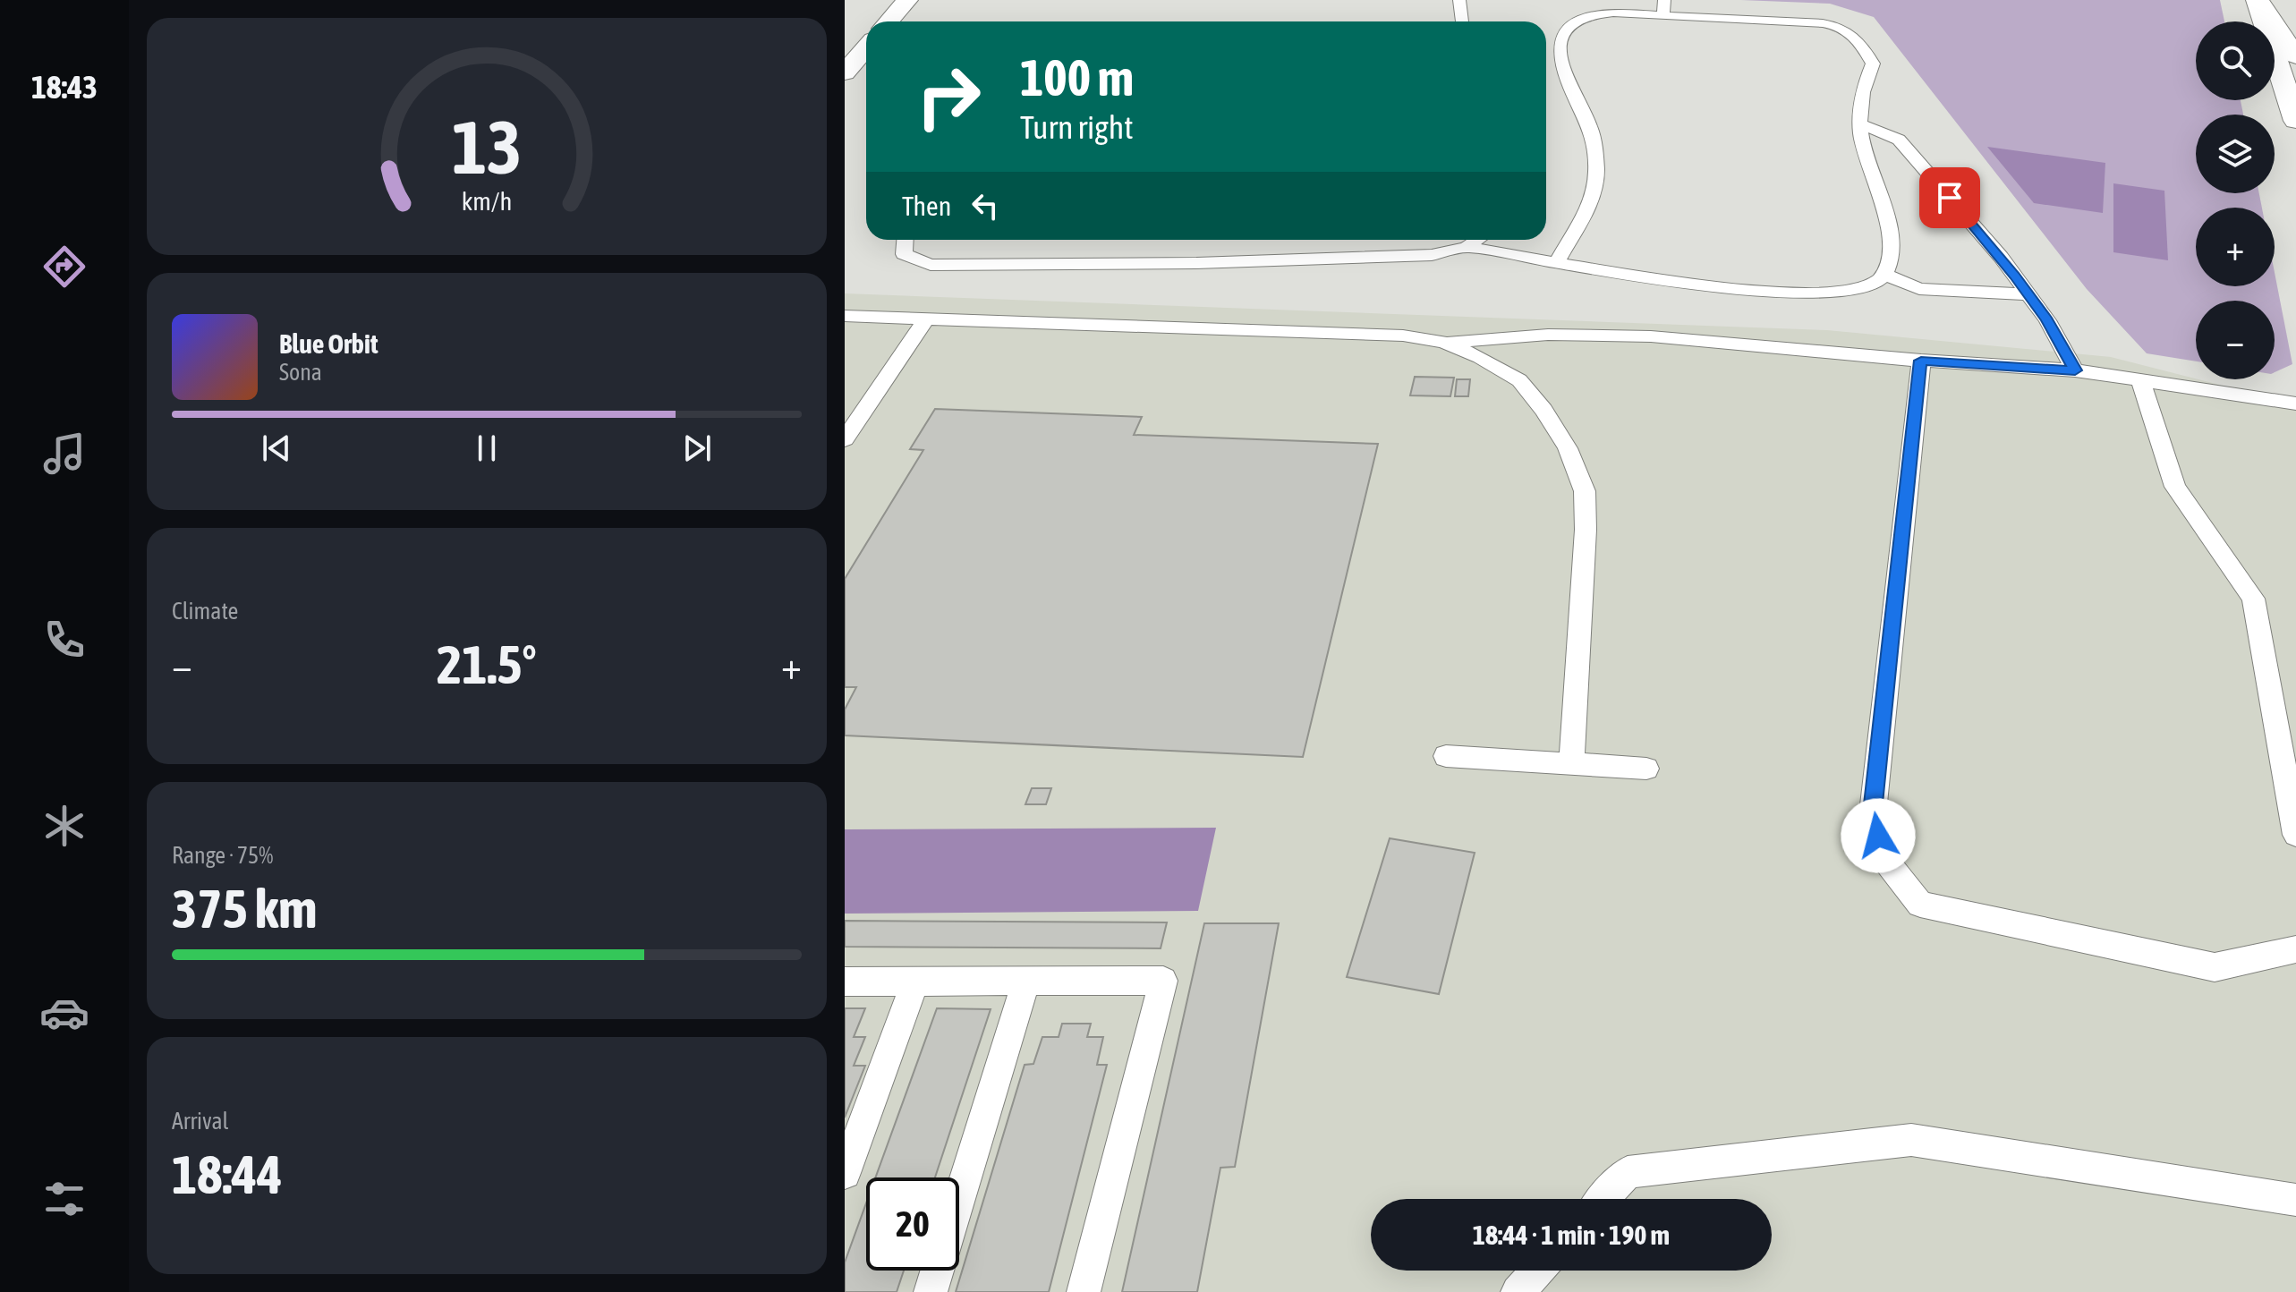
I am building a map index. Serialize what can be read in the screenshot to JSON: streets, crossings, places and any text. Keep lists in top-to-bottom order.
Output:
{
  "page": {
    "tabs": "18:43",
    "map_buttons": ["+", "−"],
    "turn": ["100 m", "Turn right"],
    "then": "Then",
    "song": ["Blue Orbit", "Sona"],
    "tile": [
      "Climate",
      ["Range · 75%", "375 km"],
      ["Arrival", "18:44"]
    ],
    "heat": ["−", "21.5°", "+"],
    "limit": "20",
    "trip": "18:44 · 1 min · 190 m",
    "gauge": ["13", "km/h"]
  }
}
